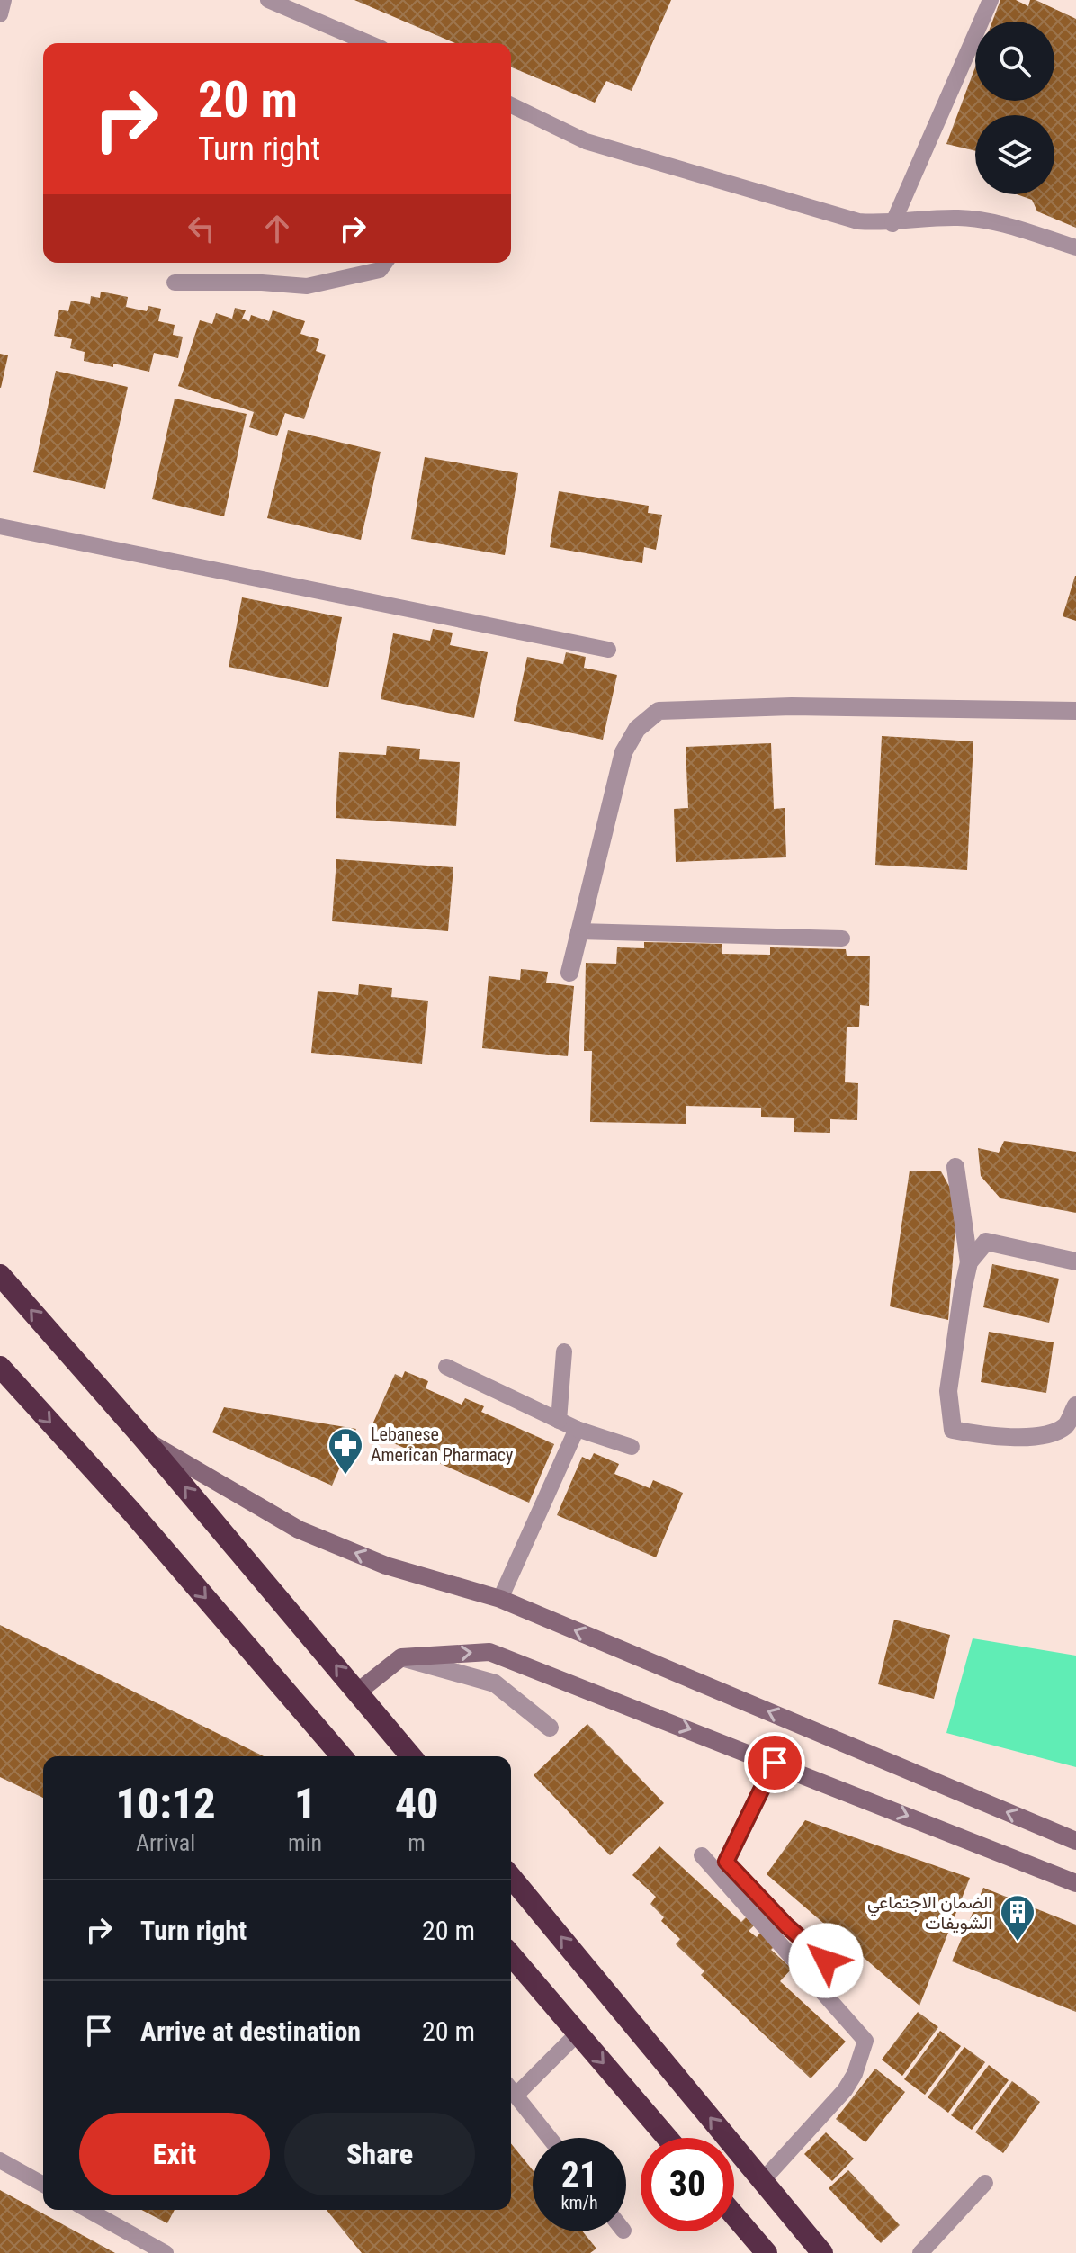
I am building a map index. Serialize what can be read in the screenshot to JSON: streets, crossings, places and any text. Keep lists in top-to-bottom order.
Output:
{
  "places": {
    "pharmacy": ["Lebanese American Pharmacy"],
    "building": ["الضمان الاجتماعي الشويفات"]
  },
  "page": {
    "turn": ["20 m", "Turn right"],
    "eta": [
      "10:12",
      "Arrival",
      "1",
      "min",
      "40",
      "m"
    ],
    "list": [
      {
        "name": "Turn right",
        "value": "20 m"
      },
      {
        "name": "Arrive at destination",
        "value": "20 m"
      }
    ],
    "buttons": ["Exit", "Share"],
    "speed": "21 km/h",
    "limit": "30"
  }
}
